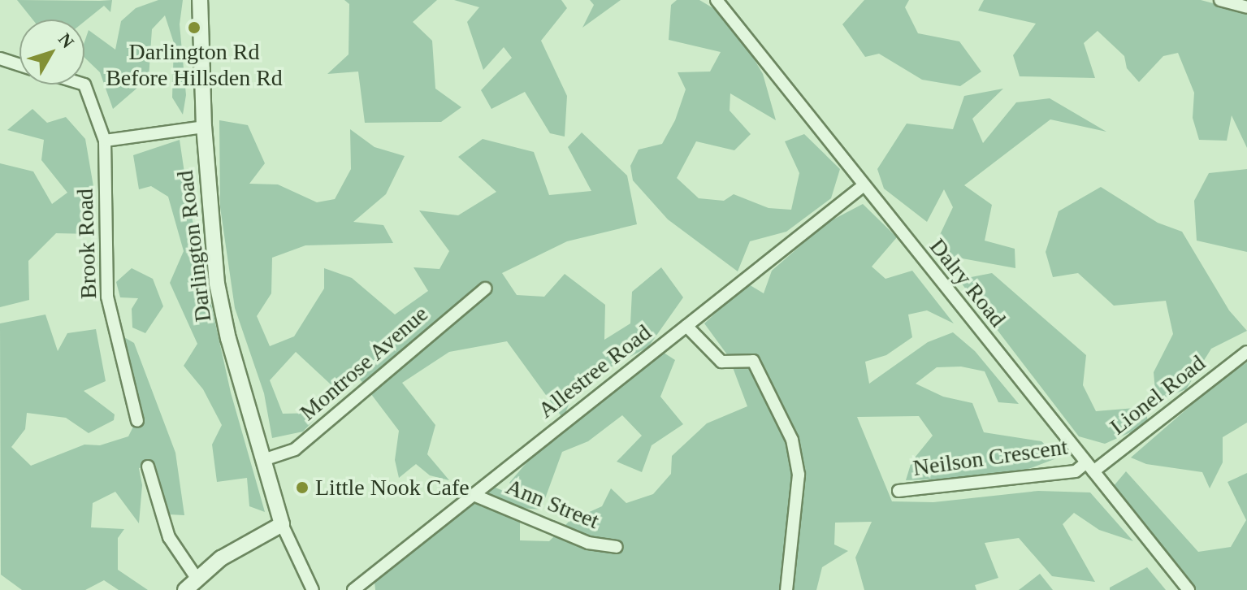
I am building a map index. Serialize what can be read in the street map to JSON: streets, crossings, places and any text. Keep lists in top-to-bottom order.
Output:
{
  "streets": {
    "street": [
      "Brook Road",
      "Darlington Road",
      "Dalry Road",
      "Montrose Avenue",
      "Allestree Road",
      "Lionel Road",
      "Neilson Crescent",
      "Ann Street"
    ]
  },
  "crossings": [
    ["Darlington Road", "Montrose Avenue"],
    ["Dalry Road", "Allestree Road"],
    ["Dalry Road", "Lionel Road"],
    ["Dalry Road", "Neilson Crescent"],
    ["Allestree Road", "Ann Street"],
    ["Lionel Road", "Neilson Crescent"]
  ],
  "places": ["Darlington Rd Before Hillsden Rd", "Little Nook Cafe"],
  "north": "top right"
}
